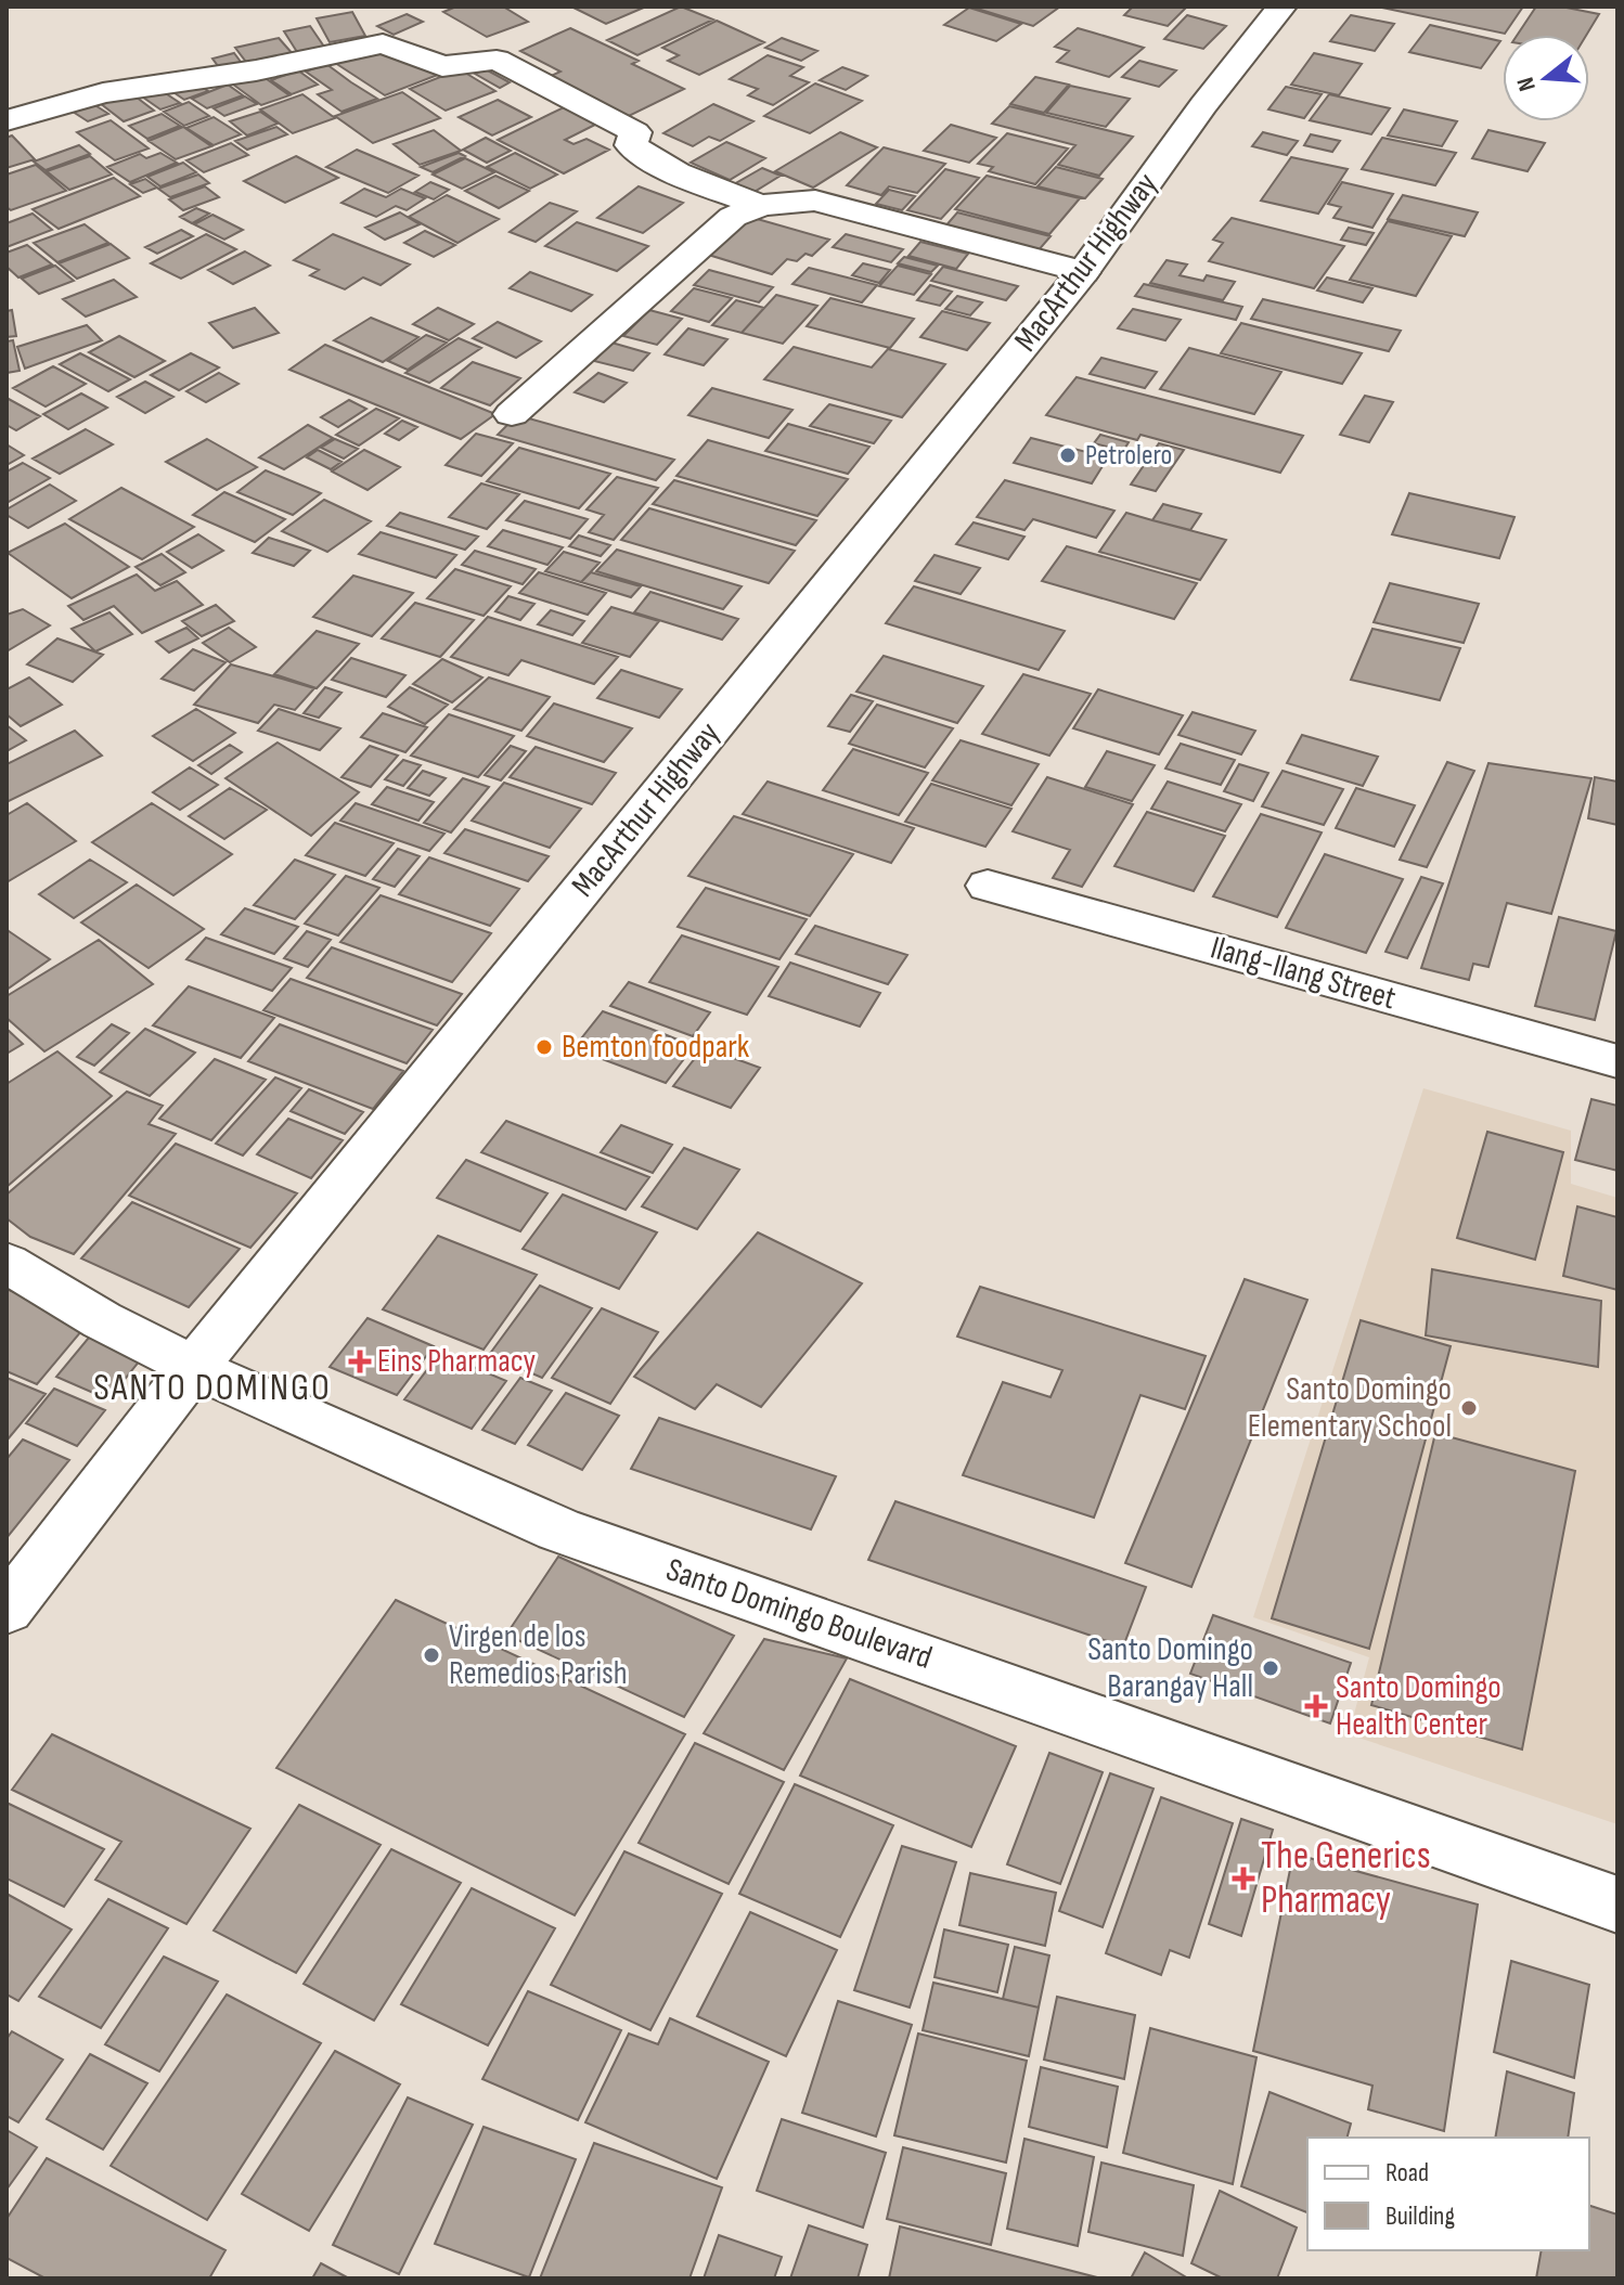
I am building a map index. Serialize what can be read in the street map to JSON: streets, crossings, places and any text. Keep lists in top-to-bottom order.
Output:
{
  "streets": {
    "main road": ["MacArthur Highway", "Ilang-Ilang Street", "Santo Domingo Boulevard"]
  },
  "crossings": [
    ["MacArthur Highway", "Santo Domingo Boulevard"]
  ],
  "districts": ["SANTO DOMINGO"],
  "places": {
    "other": [
      "Petrolero",
      "Bemton foodpark",
      "Santo Domingo Elementary School",
      "Virgen de los Remedios Parish",
      "Santo Domingo Barangay Hall"
    ],
    "health": ["Eins Pharmacy", "Santo Domingo Health Center", "The Generics Pharmacy"]
  },
  "legend": ["Road", "Building"],
  "north": "left"
}
